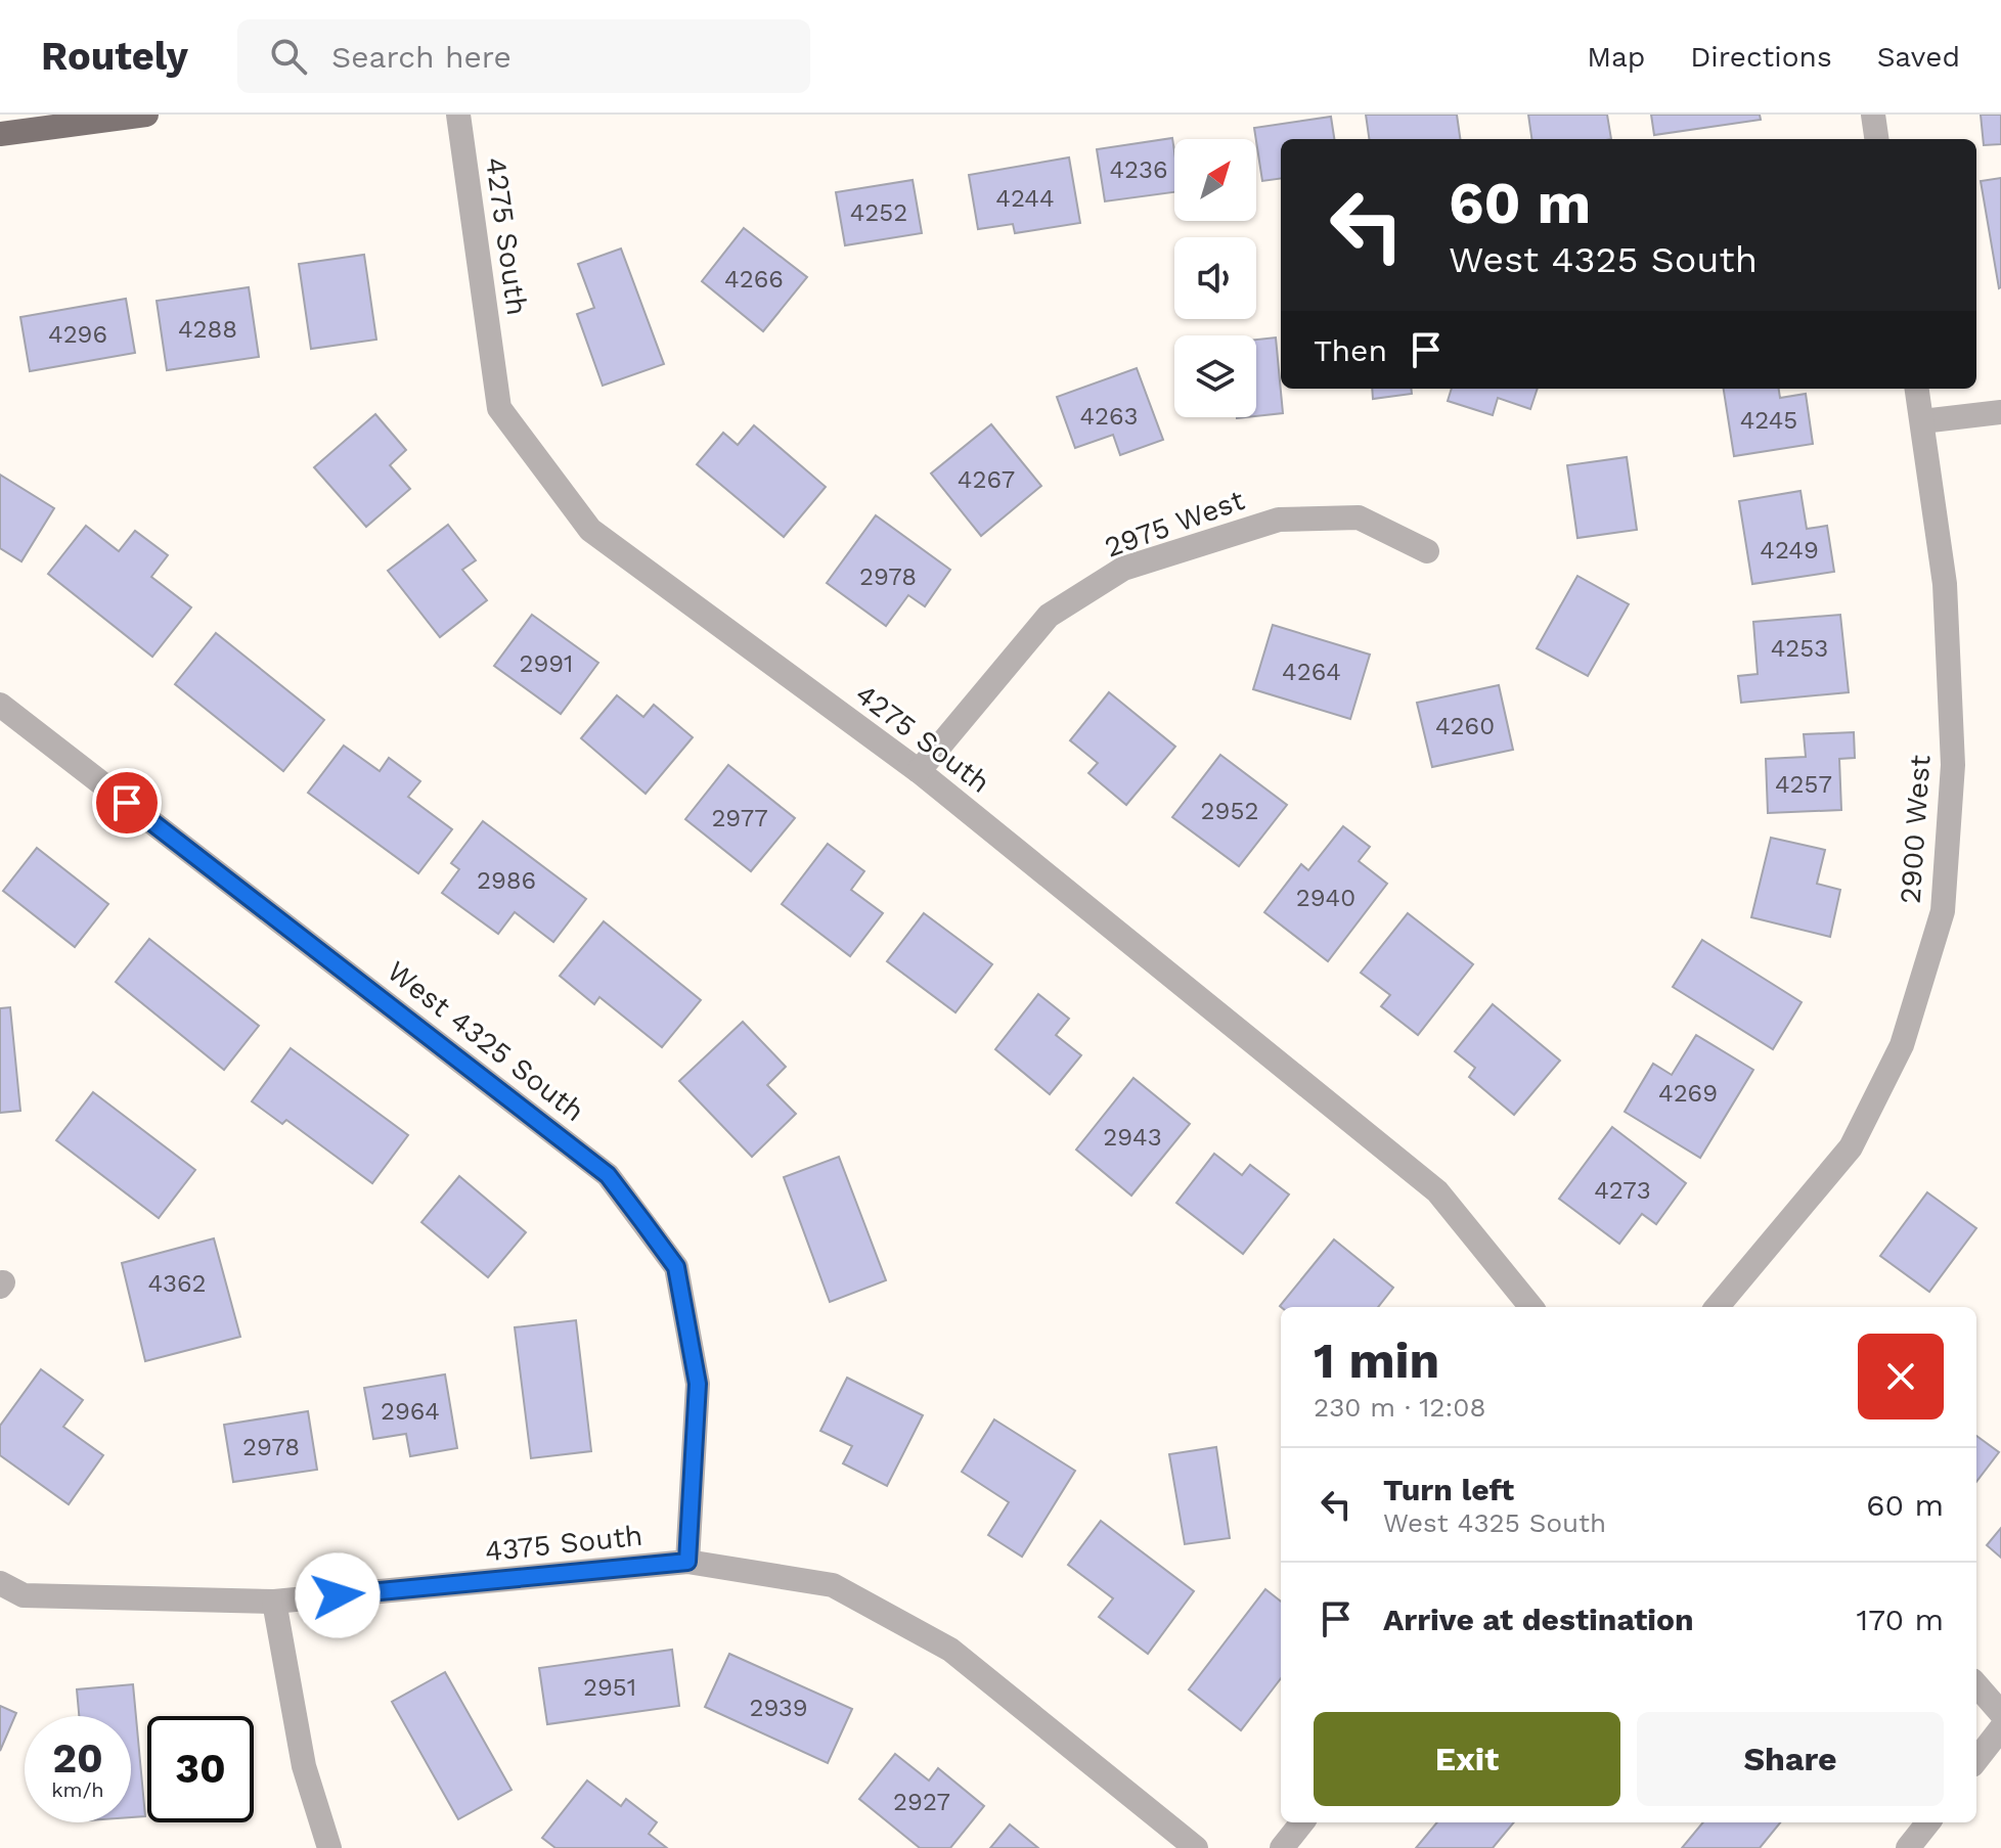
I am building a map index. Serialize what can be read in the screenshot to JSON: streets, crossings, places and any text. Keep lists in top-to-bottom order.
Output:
{
  "streets": {
    "street": [
      "4275 South",
      "2975 West",
      "2900 West",
      "West 4325 South",
      "4375 South"
    ]
  },
  "crossings": [
    ["4275 South", "2975 West"],
    ["West 4325 South", "4375 South"]
  ],
  "house_numbers": [
    "4236",
    "4244",
    "4252",
    "4266",
    "4288",
    "4296",
    "4263",
    "4245",
    "4267",
    "4249",
    "2978",
    "4253",
    "2991",
    "4264",
    "4260",
    "4257",
    "2952",
    "2977",
    "2986",
    "2940",
    "4269",
    "2943",
    "4273",
    "4362",
    "2964",
    "2978",
    "2951",
    "2939",
    "2927"
  ],
  "north": "top right",
  "page": {
    "header": "Routely",
    "search": "Search here",
    "nav": ["Map", "Directions", "Saved"],
    "turn": ["60 m", "West 4325 South"],
    "then": "Then",
    "heading": ["1 min", "230 m · 12:08"],
    "list": [
      {
        "name": "Turn left",
        "note": "West 4325 South",
        "value": "60 m"
      },
      {
        "name": "Arrive at destination",
        "value": "170 m"
      }
    ],
    "buttons": ["Exit", "Share"],
    "speed": "20 km/h",
    "limit": "30"
  }
}
